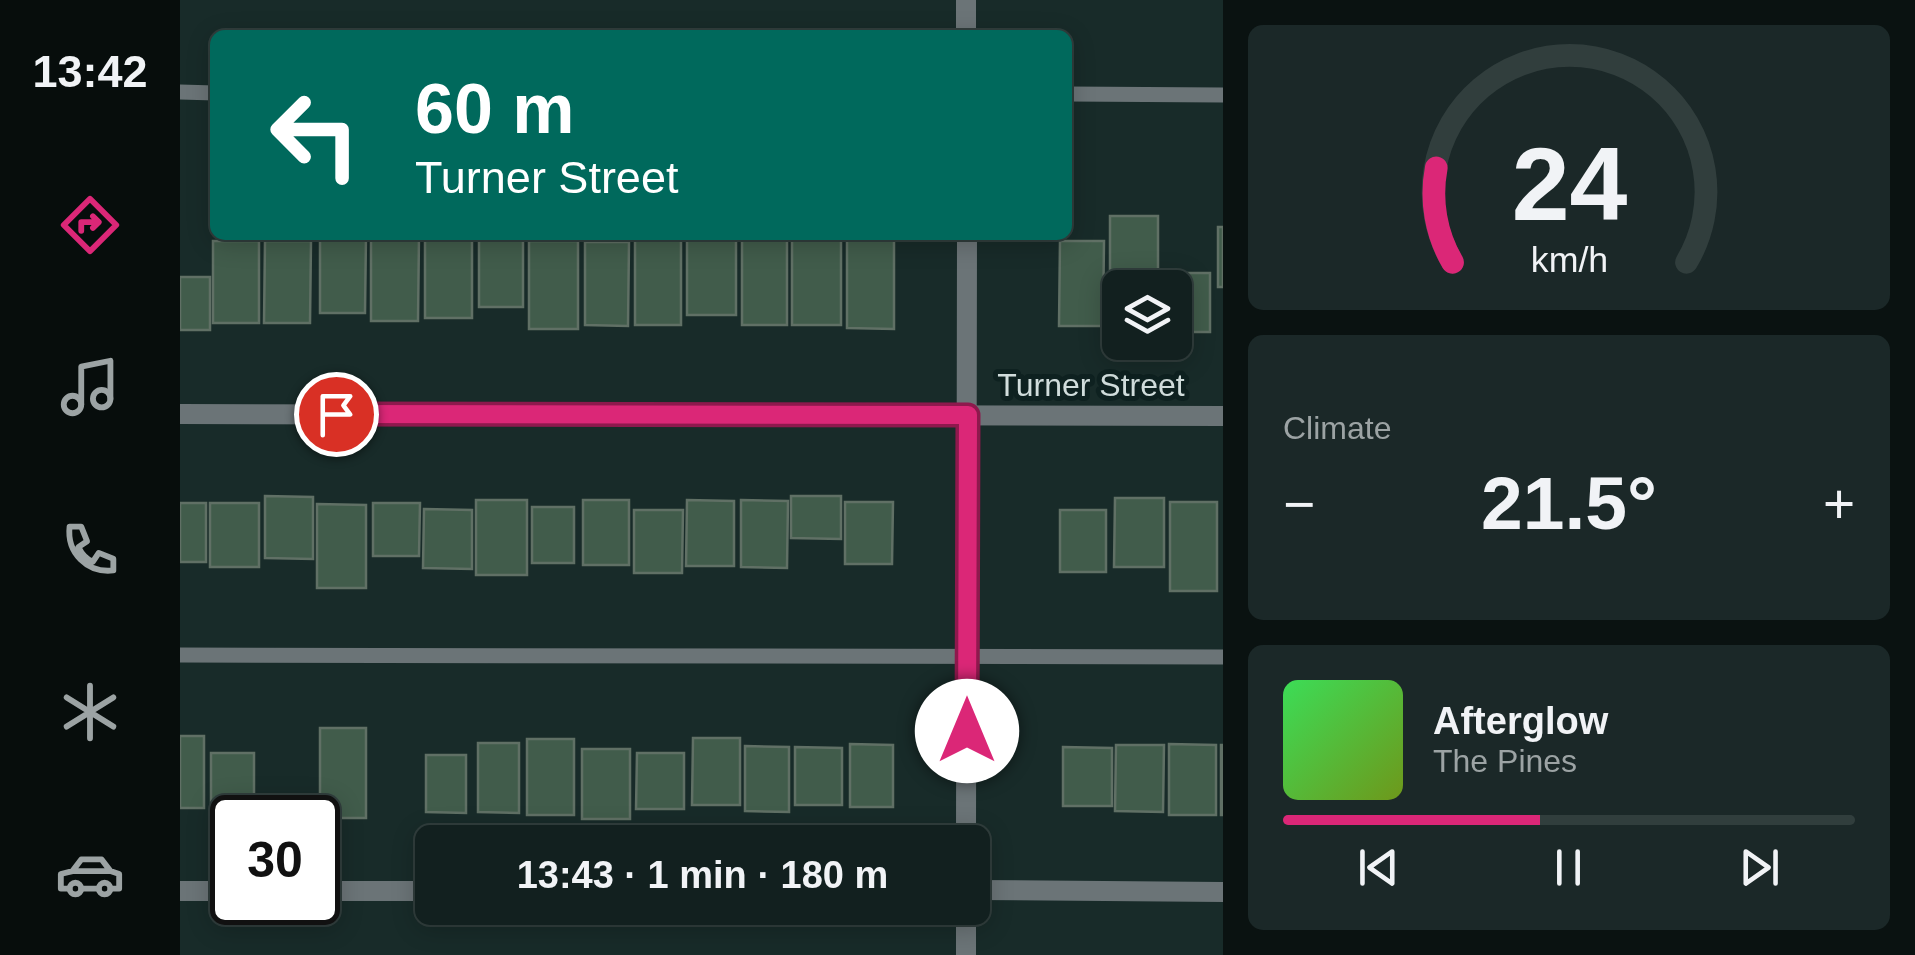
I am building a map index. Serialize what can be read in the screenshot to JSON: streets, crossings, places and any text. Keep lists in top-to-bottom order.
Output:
{
  "streets": {
    "street": ["Turner Street"]
  },
  "page": {
    "tabs": "13:42",
    "turn": ["60 m", "Turner Street"],
    "tile": "Climate",
    "heat": ["−", "21.5°", "+"],
    "song": ["Afterglow", "The Pines"],
    "limit": "30",
    "trip": "13:43 · 1 min · 180 m",
    "gauge": ["24", "km/h"]
  }
}
